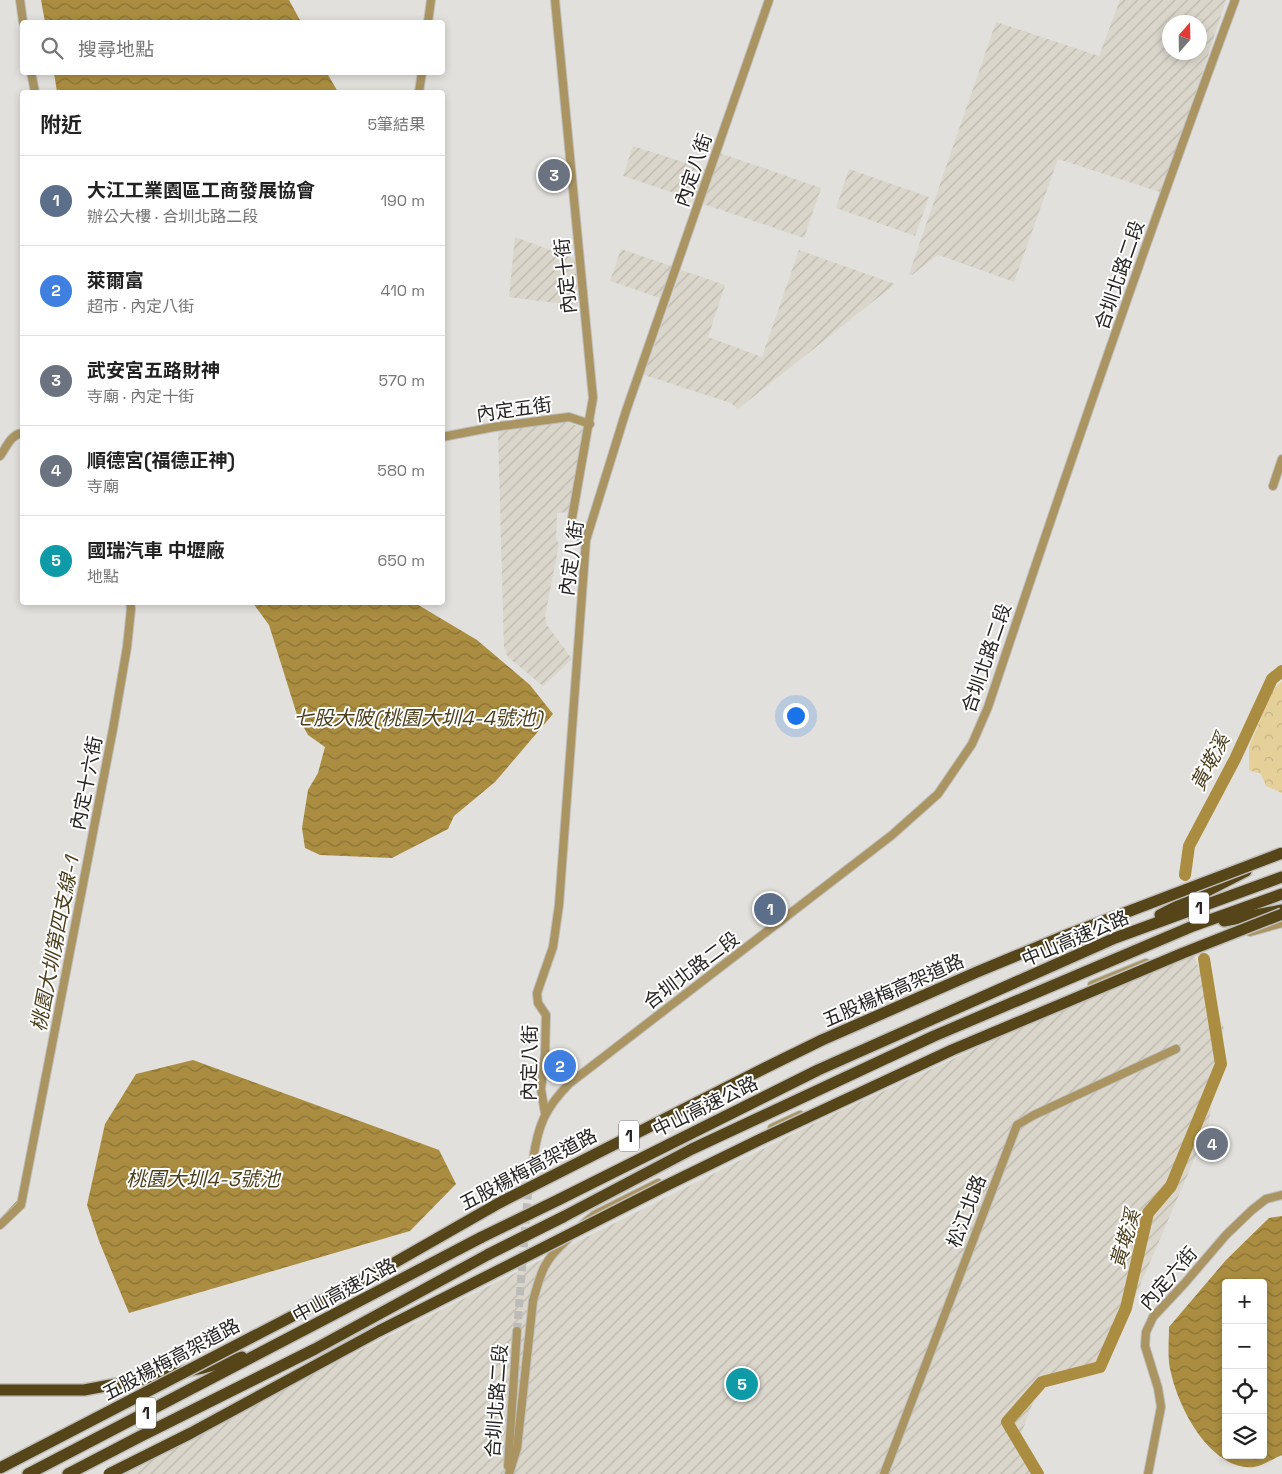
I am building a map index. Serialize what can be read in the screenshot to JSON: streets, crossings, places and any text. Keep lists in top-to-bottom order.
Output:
{
  "streets": {
    "highway": ["1", "中山高速公路", "五股楊梅高架道路"],
    "street": [
      "內定八街",
      "合圳北路二段",
      "內定十街",
      "內定五街",
      "內定十六街",
      "松江北路",
      "內定六街"
    ]
  },
  "crossings": [
    ["內定八街", "合圳北路二段"],
    ["內定八街", "內定十街"],
    ["內定十街", "內定五街"]
  ],
  "water": [
    "七股大陂(桃園大圳4-4號池)",
    "黃墘溪",
    "桃園大圳第四支線-1",
    "桃園大圳4-3號池"
  ],
  "north": "top",
  "page": {
    "search": "搜尋地點",
    "heading": ["附近", "5筆結果"],
    "list": [
      {
        "mark": "1",
        "name": "大江工業園區工商發展協會",
        "note": "辦公大樓 · 合圳北路二段",
        "value": "190 m"
      },
      {
        "mark": "2",
        "name": "萊爾富",
        "note": "超市 · 內定八街",
        "value": "410 m"
      },
      {
        "mark": "3",
        "name": "武安宮五路財神",
        "note": "寺廟 · 內定十街",
        "value": "570 m"
      },
      {
        "mark": "4",
        "name": "順德宮(福德正神)",
        "note": "寺廟",
        "value": "580 m"
      },
      {
        "mark": "5",
        "name": "國瑞汽車 中壢廠",
        "note": "地點",
        "value": "650 m"
      }
    ],
    "pins": [
      "3",
      "1",
      "2",
      "4",
      "5"
    ],
    "map_buttons": ["+", "−"]
  }
}
